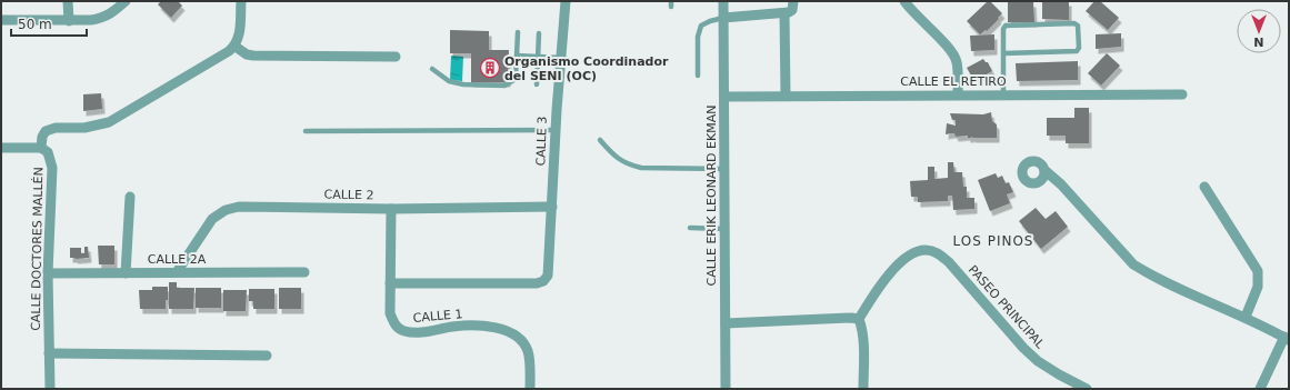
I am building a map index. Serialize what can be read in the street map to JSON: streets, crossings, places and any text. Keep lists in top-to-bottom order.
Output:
{
  "streets": {
    "street": [
      "CALLE EL RETIRO",
      "CALLE 3",
      "CALLE 2",
      "CALLE ERIK LEONARD EKMAN",
      "CALLE DOCTORES MALLÉN",
      "CALLE 2A",
      "PASEO PRINCIPAL",
      "CALLE 1"
    ]
  },
  "crossings": [
    ["CALLE EL RETIRO", "CALLE ERIK LEONARD EKMAN"],
    ["CALLE 3", "CALLE 2"],
    ["CALLE 3", "CALLE 1"],
    ["CALLE 2", "CALLE 2A"],
    ["CALLE 2", "CALLE 1"],
    ["CALLE DOCTORES MALLÉN", "CALLE 2A"]
  ],
  "districts": ["LOS PINOS"],
  "places": {
    "building": ["Organismo Coordinador del SENI (OC)"]
  },
  "scale_bar": "50 m",
  "north": "bottom"
}
